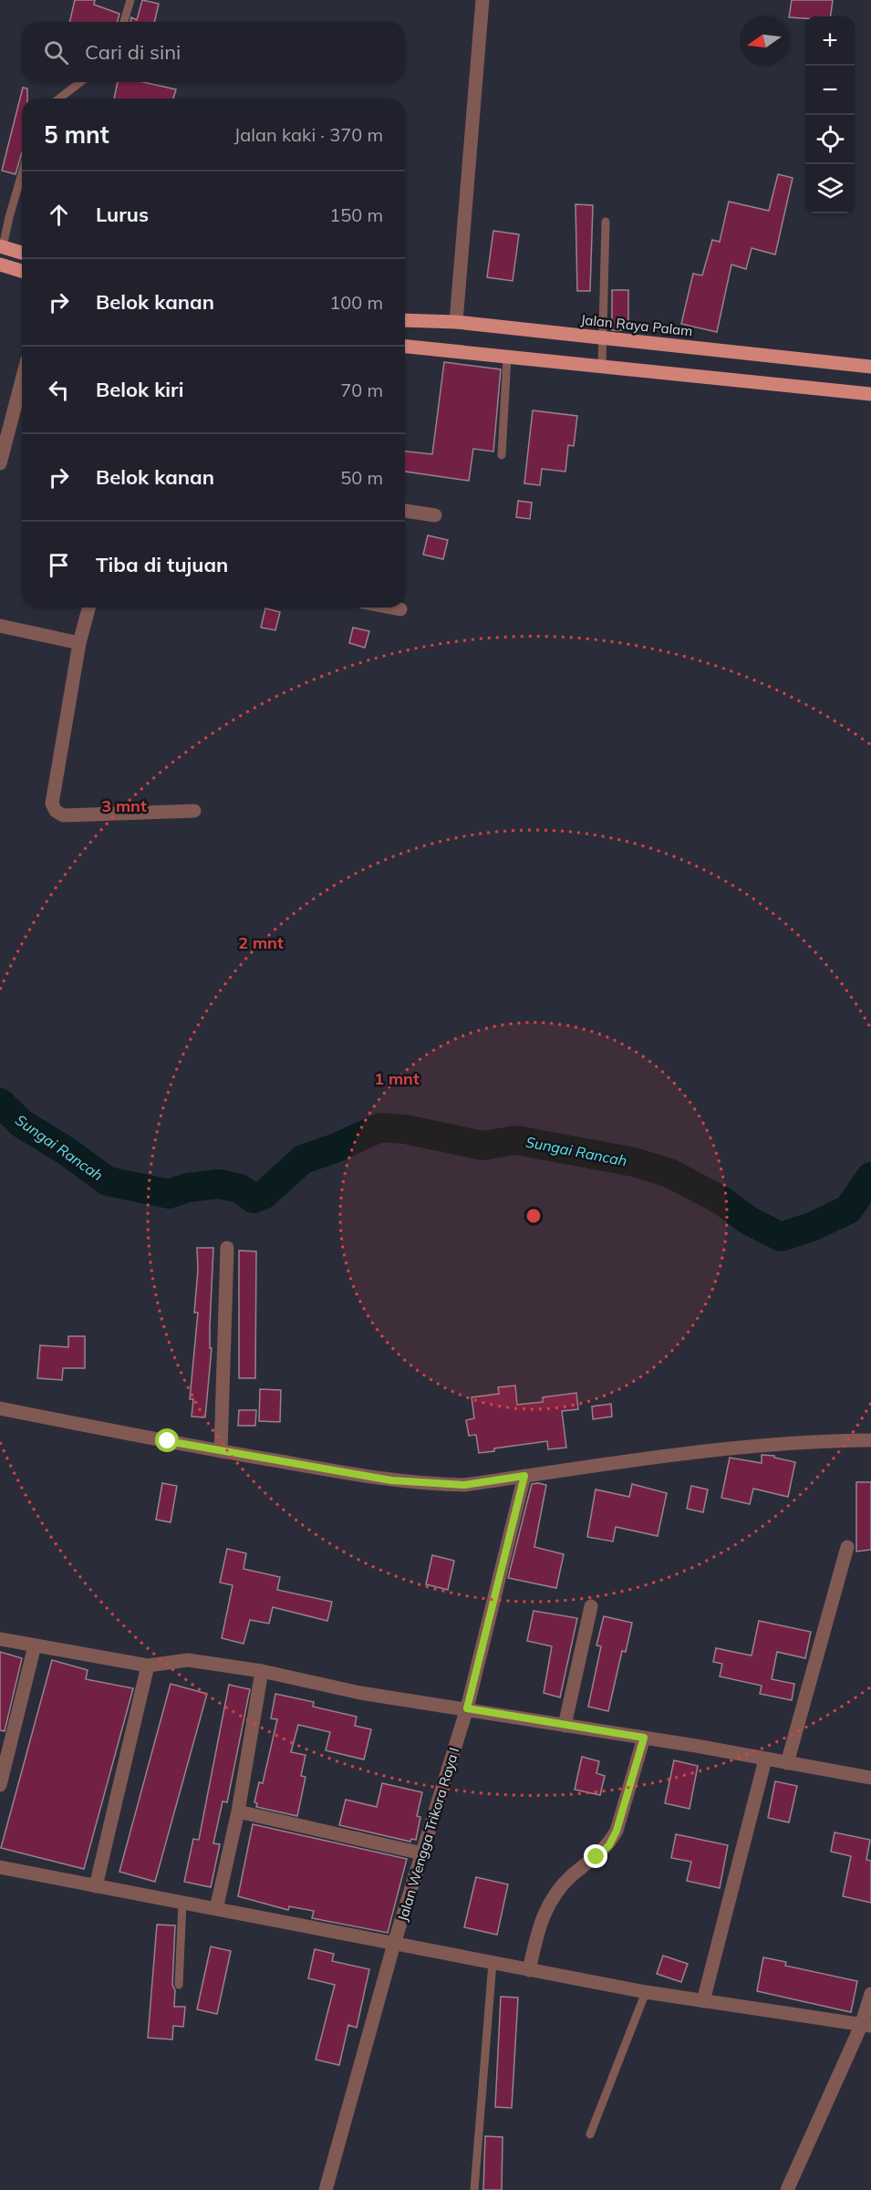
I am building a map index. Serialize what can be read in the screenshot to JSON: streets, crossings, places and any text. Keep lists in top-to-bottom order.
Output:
{
  "streets": {
    "main road": ["Jalan Raya Palam"],
    "street": ["Jalan Wengga Trikora Raya I"]
  },
  "water": ["Sungai Rancah"],
  "north": "left",
  "page": {
    "map_buttons": ["+", "−"],
    "search": "Cari di sini",
    "heading": ["5 mnt", "Jalan kaki · 370 m"],
    "list": [
      ["Lurus", "150 m"],
      ["Belok kanan", "100 m"],
      ["Belok kiri", "70 m"],
      ["Belok kanan", "50 m"],
      "Tiba di tujuan"
    ]
  },
  "rings": ["3 mnt", "2 mnt", "1 mnt"]
}
